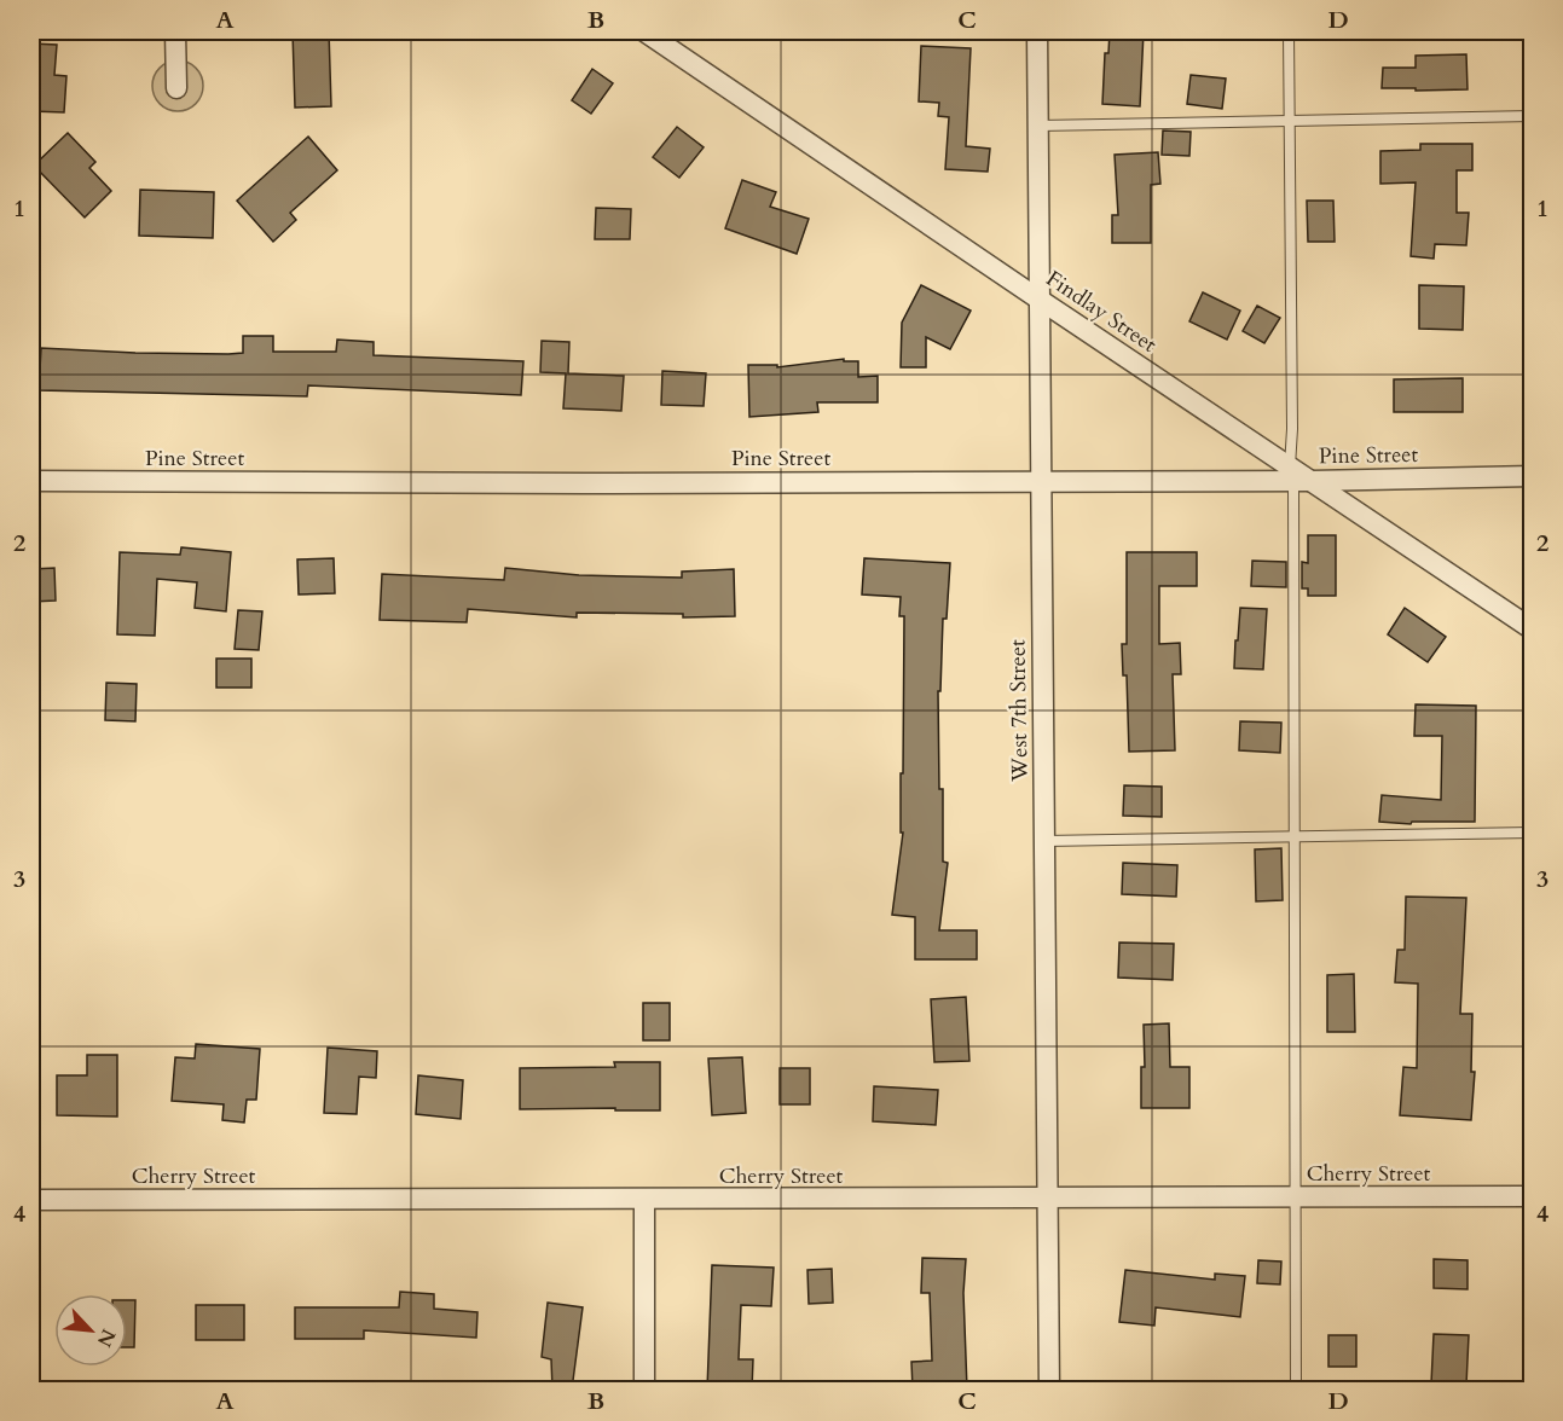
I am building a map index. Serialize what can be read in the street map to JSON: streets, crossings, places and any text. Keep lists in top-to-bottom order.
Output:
{
  "streets": {
    "street": [
      "Findlay Street",
      "Pine Street",
      "West 7th Street",
      "Cherry Street"
    ]
  },
  "crossings": [
    ["Findlay Street", "Pine Street"],
    ["Findlay Street", "West 7th Street"],
    ["Pine Street", "West 7th Street"],
    ["West 7th Street", "Cherry Street"]
  ],
  "north": "bottom right",
  "grid": {
    "columns": [
      "A",
      "B",
      "C",
      "D"
    ],
    "rows": [
      "1",
      "2",
      "3",
      "4"
    ]
  }
}
